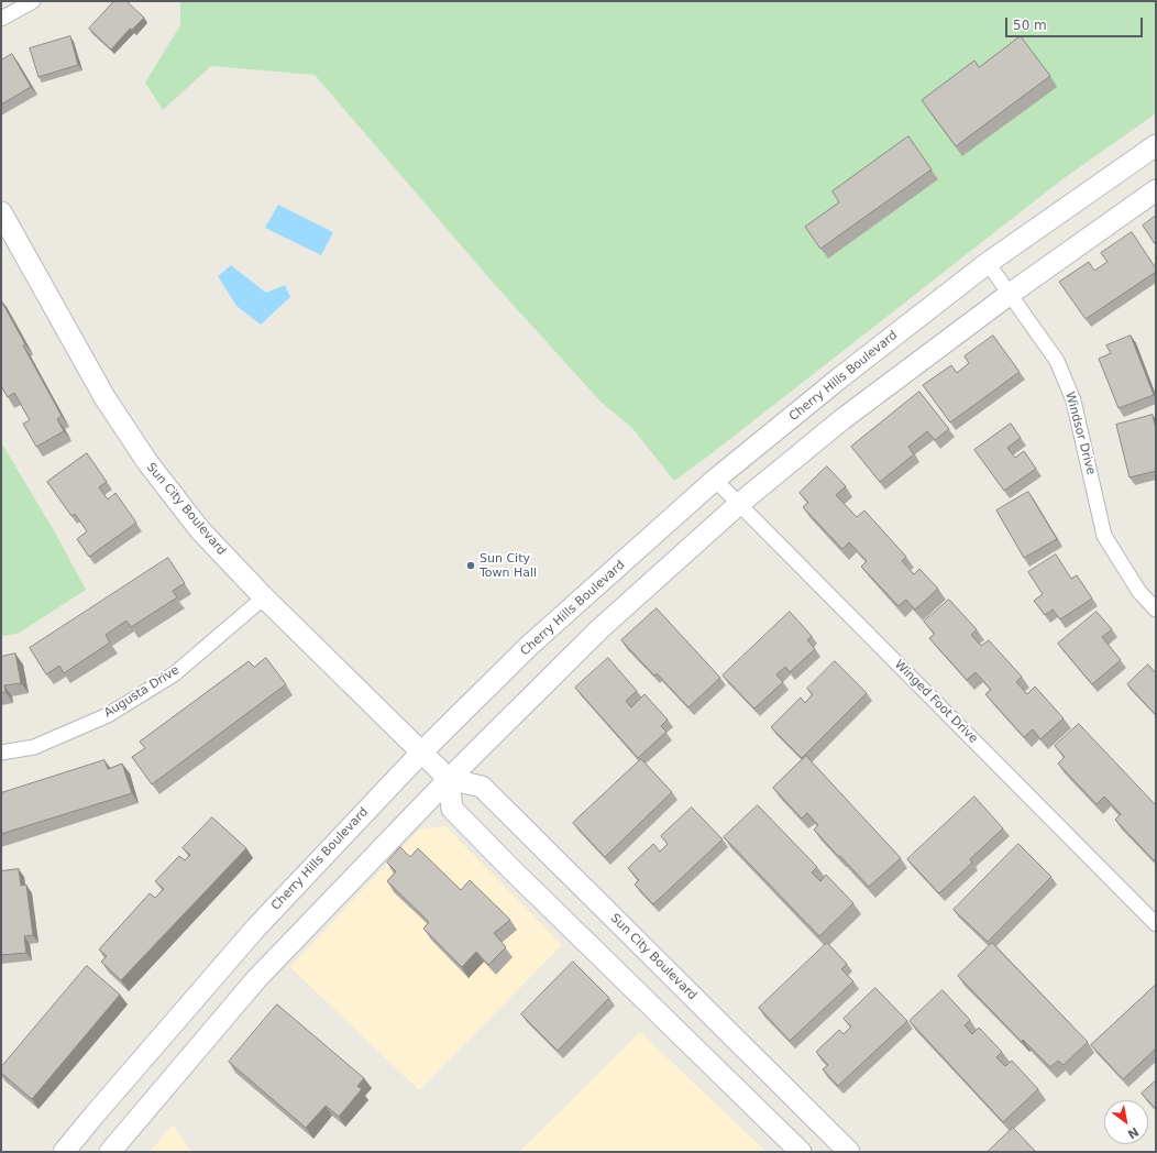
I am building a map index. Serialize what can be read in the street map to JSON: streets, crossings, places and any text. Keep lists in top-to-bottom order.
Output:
{
  "streets": {
    "street": [
      "Cherry Hills Boulevard",
      "Windsor Drive",
      "Sun City Boulevard",
      "Augusta Drive",
      "Winged Foot Drive"
    ]
  },
  "crossings": [
    ["Cherry Hills Boulevard", "Windsor Drive"],
    ["Cherry Hills Boulevard", "Sun City Boulevard"],
    ["Cherry Hills Boulevard", "Winged Foot Drive"],
    ["Sun City Boulevard", "Augusta Drive"]
  ],
  "places": ["Sun City Town Hall"],
  "scale_bar": "50 m",
  "north": "bottom right"
}
